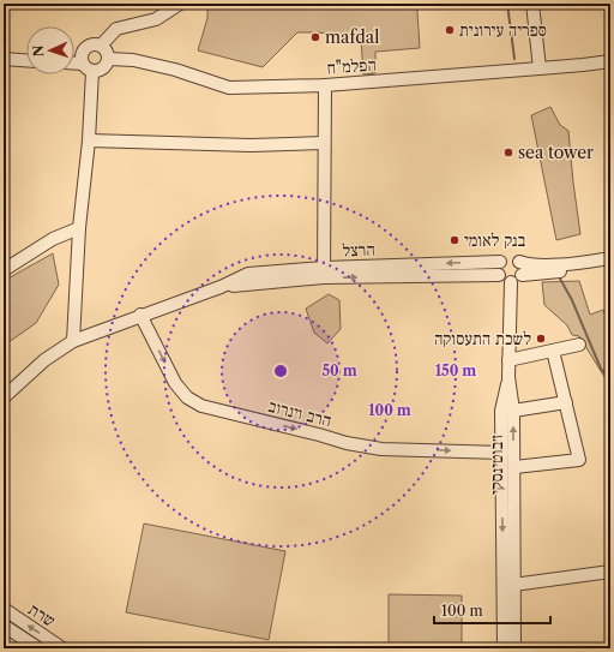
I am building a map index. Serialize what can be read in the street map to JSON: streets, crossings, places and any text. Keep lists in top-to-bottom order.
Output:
{
  "streets": {
    "street": [
      "הפלמ\"ח",
      "הרצל",
      "הרב וינרוב",
      "ז׳בוטינסקי",
      "שרת"
    ]
  },
  "crossings": [
    ["הרצל", "הרב וינרוב"],
    ["הרצל", "ז׳בוטינסקי"]
  ],
  "one_way": ["הרב וינרוב"],
  "places": [
    "ספריה עירונית",
    "mafdal",
    "sea tower",
    "בנק לאומי",
    "לשכת התעסוקה"
  ],
  "scale_bar": "100 m",
  "north": "left",
  "rings": ["50 m", "150 m", "100 m"]
}
